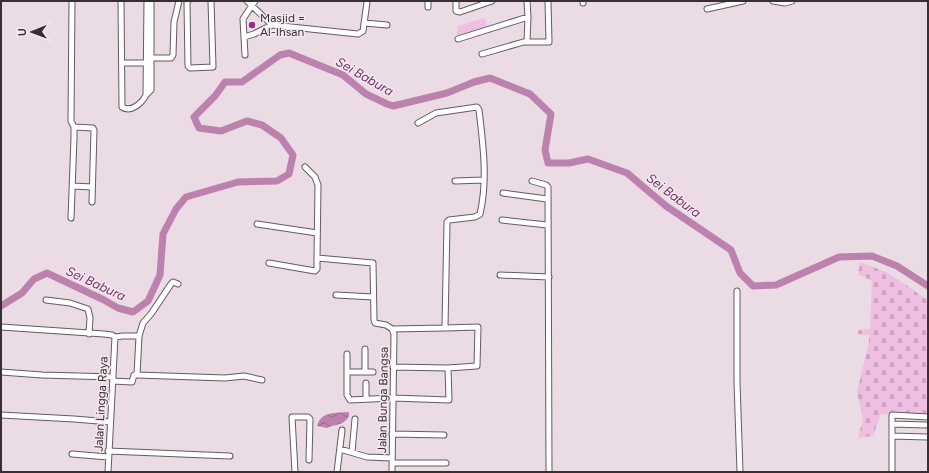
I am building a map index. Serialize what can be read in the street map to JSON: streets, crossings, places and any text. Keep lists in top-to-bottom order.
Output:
{
  "streets": {
    "street": ["Jalan Bunga Bangsa", "Jalan Lingga Raya"]
  },
  "water": ["Sei Babura"],
  "places": ["Masjid = Al-Ihsan"],
  "north": "left"
}
